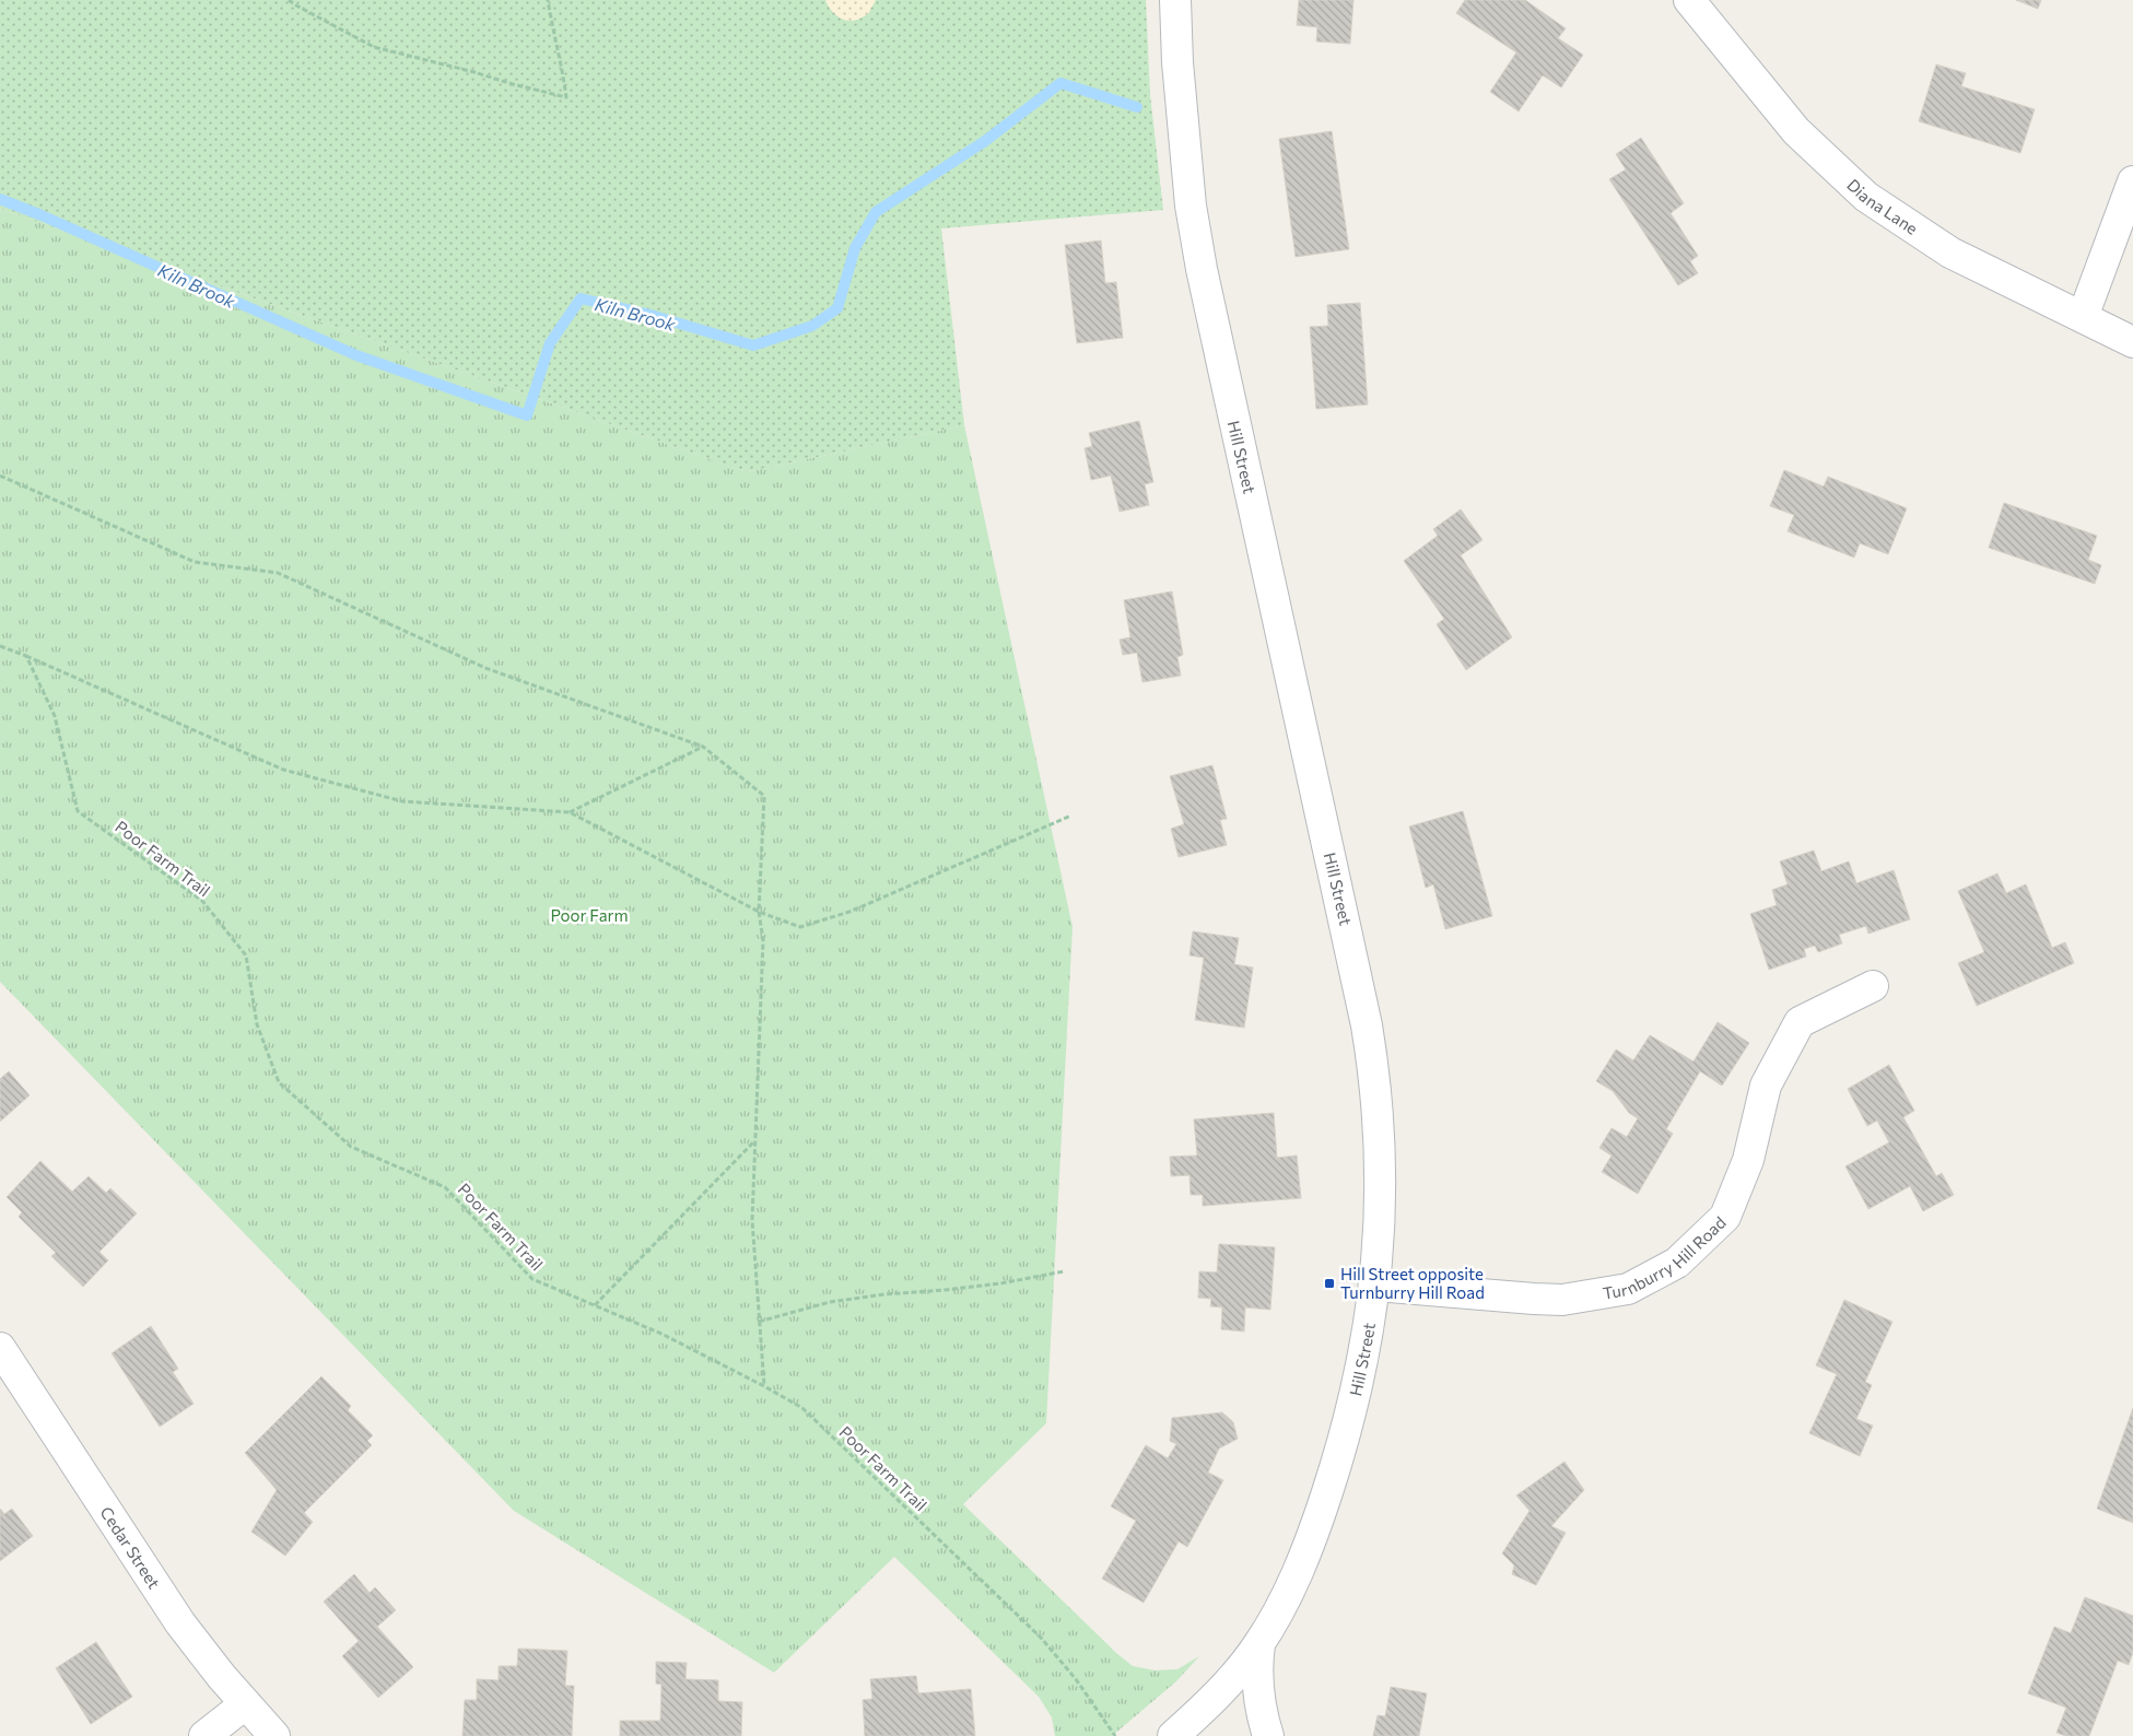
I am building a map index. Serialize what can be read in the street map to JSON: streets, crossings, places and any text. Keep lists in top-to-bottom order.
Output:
{
  "streets": {
    "street": [
      "Diana Lane",
      "Hill Street",
      "Turnburry Hill Road",
      "Cedar Street"
    ],
    "path": ["Poor Farm Trail"]
  },
  "crossings": [
    ["Hill Street", "Turnburry Hill Road"]
  ],
  "water": ["Kiln Brook"],
  "parks": ["Poor Farm"],
  "places": {
    "transit": ["Hill Street opposite Turnburry Hill Road"]
  }
}
